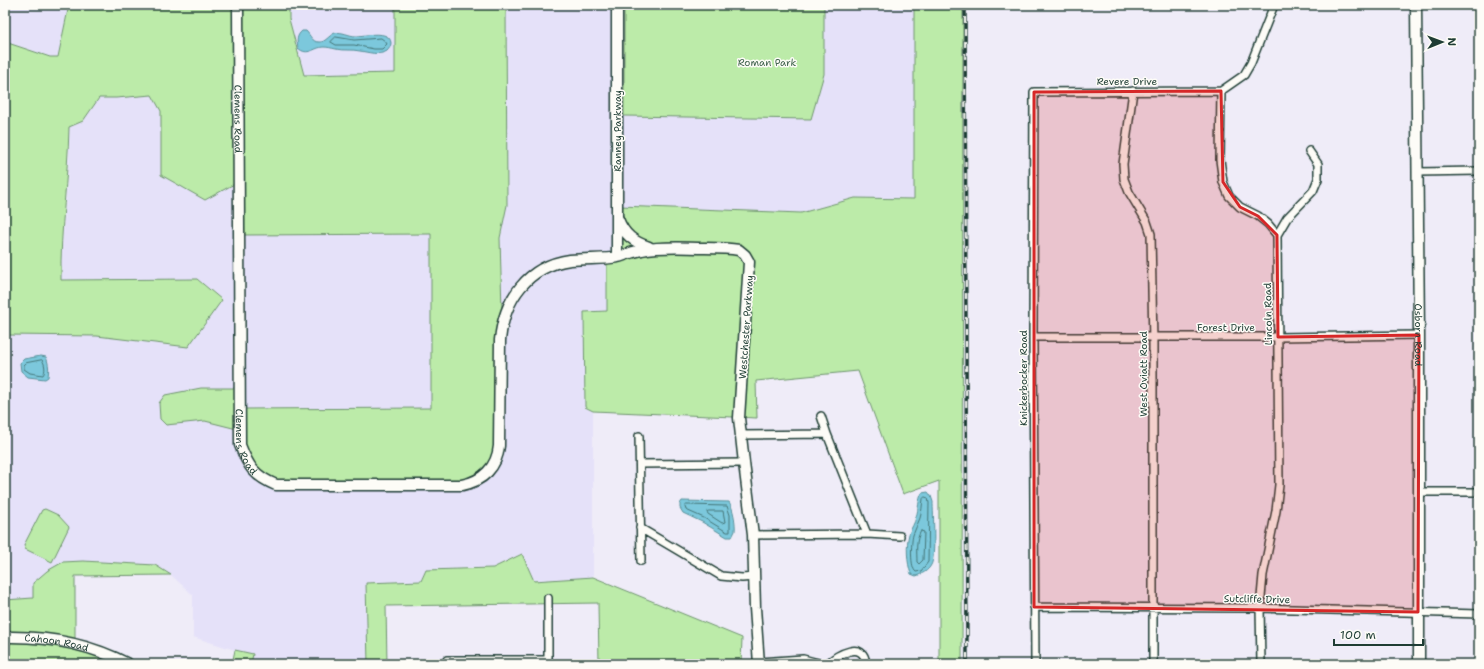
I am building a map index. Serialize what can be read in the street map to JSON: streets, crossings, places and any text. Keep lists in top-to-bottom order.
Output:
{
  "streets": {
    "street": [
      "Revere Drive",
      "Clemens Road",
      "Ranney Parkway",
      "Lincoln Road",
      "Westchester Parkway",
      "Forest Drive",
      "Osborn Road",
      "West Oviatt Road",
      "Knickerbocker Road",
      "Sutcliffe Drive",
      "Cahoon Road"
    ]
  },
  "crossings": [
    ["Revere Drive", "West Oviatt Road"],
    ["Revere Drive", "Knickerbocker Road"],
    ["Clemens Road", "Westchester Parkway"],
    ["Ranney Parkway", "Westchester Parkway"],
    ["Lincoln Road", "Forest Drive"],
    ["Lincoln Road", "Sutcliffe Drive"],
    ["Forest Drive", "Osborn Road"],
    ["Forest Drive", "West Oviatt Road"],
    ["Forest Drive", "Knickerbocker Road"],
    ["Osborn Road", "Sutcliffe Drive"],
    ["West Oviatt Road", "Sutcliffe Drive"],
    ["Knickerbocker Road", "Sutcliffe Drive"]
  ],
  "parks": ["Roman Park"],
  "scale_bar": "100 m",
  "north": "right"
}
